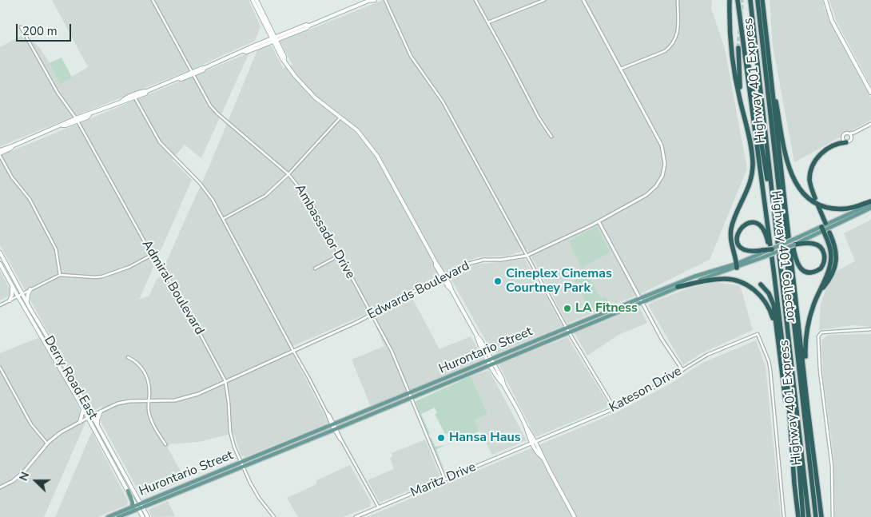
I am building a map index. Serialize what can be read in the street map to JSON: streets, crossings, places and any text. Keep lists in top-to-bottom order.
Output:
{
  "streets": {
    "highway": ["Highway 401 Express", "Highway 401 Collector"],
    "main road": ["Hurontario Street", "Derry Road East"],
    "street": [
      "Ambassador Drive",
      "Admiral Boulevard",
      "Edwards Boulevard",
      "Kateson Drive",
      "Maritz Drive"
    ]
  },
  "crossings": [
    ["Ambassador Drive", "Edwards Boulevard"],
    ["Ambassador Drive", "Hurontario Street"],
    ["Ambassador Drive", "Maritz Drive"],
    ["Admiral Boulevard", "Edwards Boulevard"],
    ["Admiral Boulevard", "Hurontario Street"],
    ["Edwards Boulevard", "Derry Road East"],
    ["Hurontario Street", "Derry Road East"],
    ["Kateson Drive", "Maritz Drive"]
  ],
  "places": ["Cineplex Cinemas Courtney Park", "LA Fitness", "Hansa Haus"],
  "scale_bar": "200 m",
  "north": "left"
}
